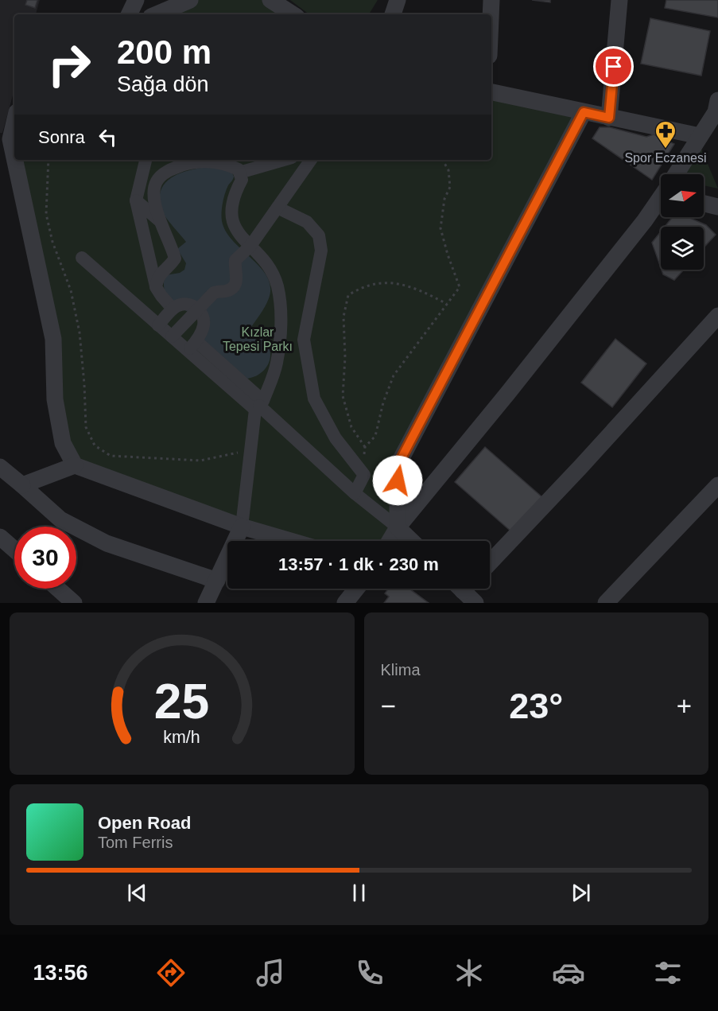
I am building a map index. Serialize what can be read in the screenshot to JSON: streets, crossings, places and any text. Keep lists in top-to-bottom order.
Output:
{
  "parks": ["Kızlar Tepesi Parkı"],
  "places": {
    "pharmacy": ["Spor Eczanesi"]
  },
  "north": "right",
  "page": {
    "turn": ["200 m", "Sağa dön"],
    "then": "Sonra",
    "limit": "30",
    "trip": "13:57 · 1 dk · 230 m",
    "tile": "Klima",
    "heat": ["−", "23°", "+"],
    "song": ["Open Road", "Tom Ferris"],
    "tabs": "13:56",
    "gauge": ["25", "km/h"]
  }
}
